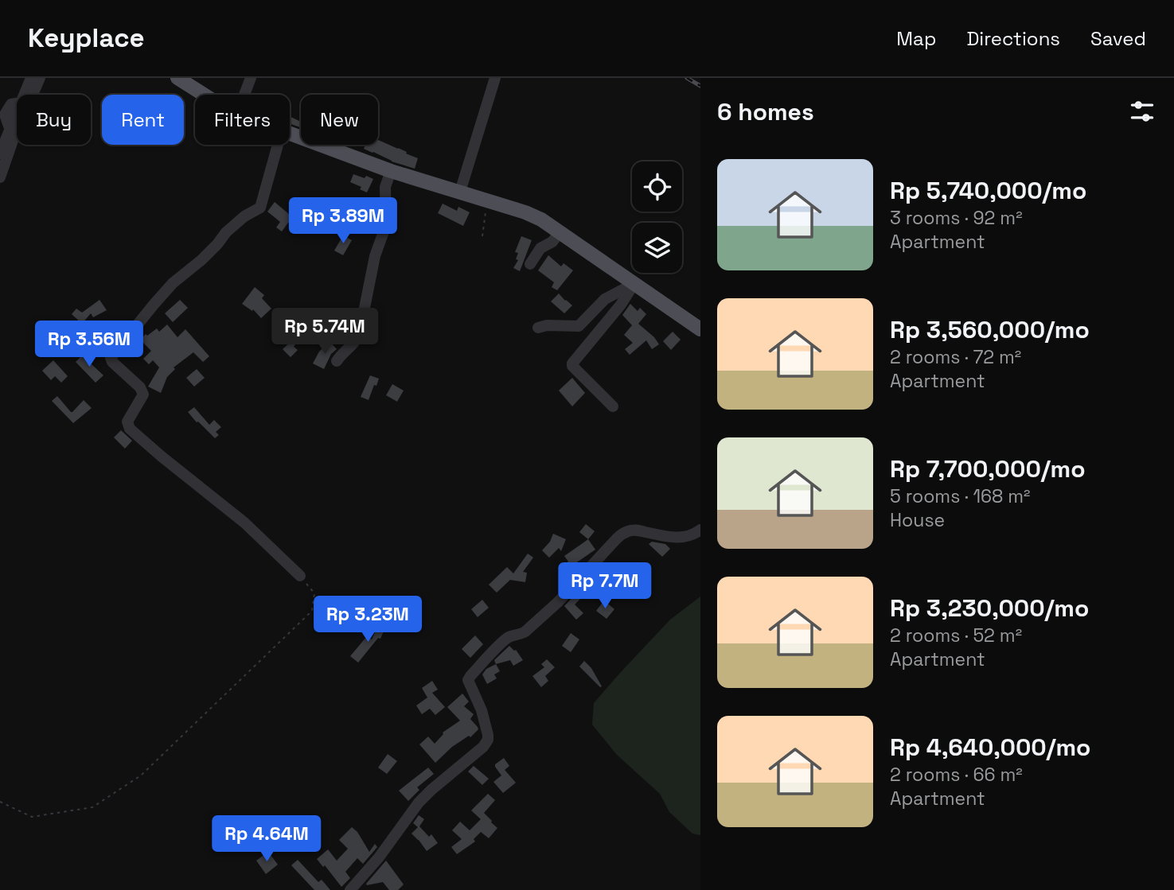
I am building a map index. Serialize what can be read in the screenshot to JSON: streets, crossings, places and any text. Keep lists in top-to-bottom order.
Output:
{
  "page": {
    "header": "Keyplace",
    "nav": ["Map", "Directions", "Saved"],
    "heading": "6 homes",
    "chip": [
      "Buy",
      "Rent",
      "Filters",
      "New"
    ],
    "list": [
      {
        "name": "Rp 5,740,000/mo",
        "note": "3 rooms · 92 m² · Apartment"
      },
      {
        "name": "Rp 3,560,000/mo",
        "note": "2 rooms · 72 m² · Apartment"
      },
      {
        "name": "Rp 7,700,000/mo",
        "note": "5 rooms · 168 m² · House"
      },
      {
        "name": "Rp 3,230,000/mo",
        "note": "2 rooms · 52 m² · Apartment"
      },
      {
        "name": "Rp 4,640,000/mo",
        "note": "2 rooms · 66 m² · Apartment"
      }
    ],
    "price": [
      "Rp 3.89M",
      "Rp 5.74M",
      "Rp 3.56M",
      "Rp 7.7M",
      "Rp 3.23M",
      "Rp 4.64M"
    ]
  }
}
